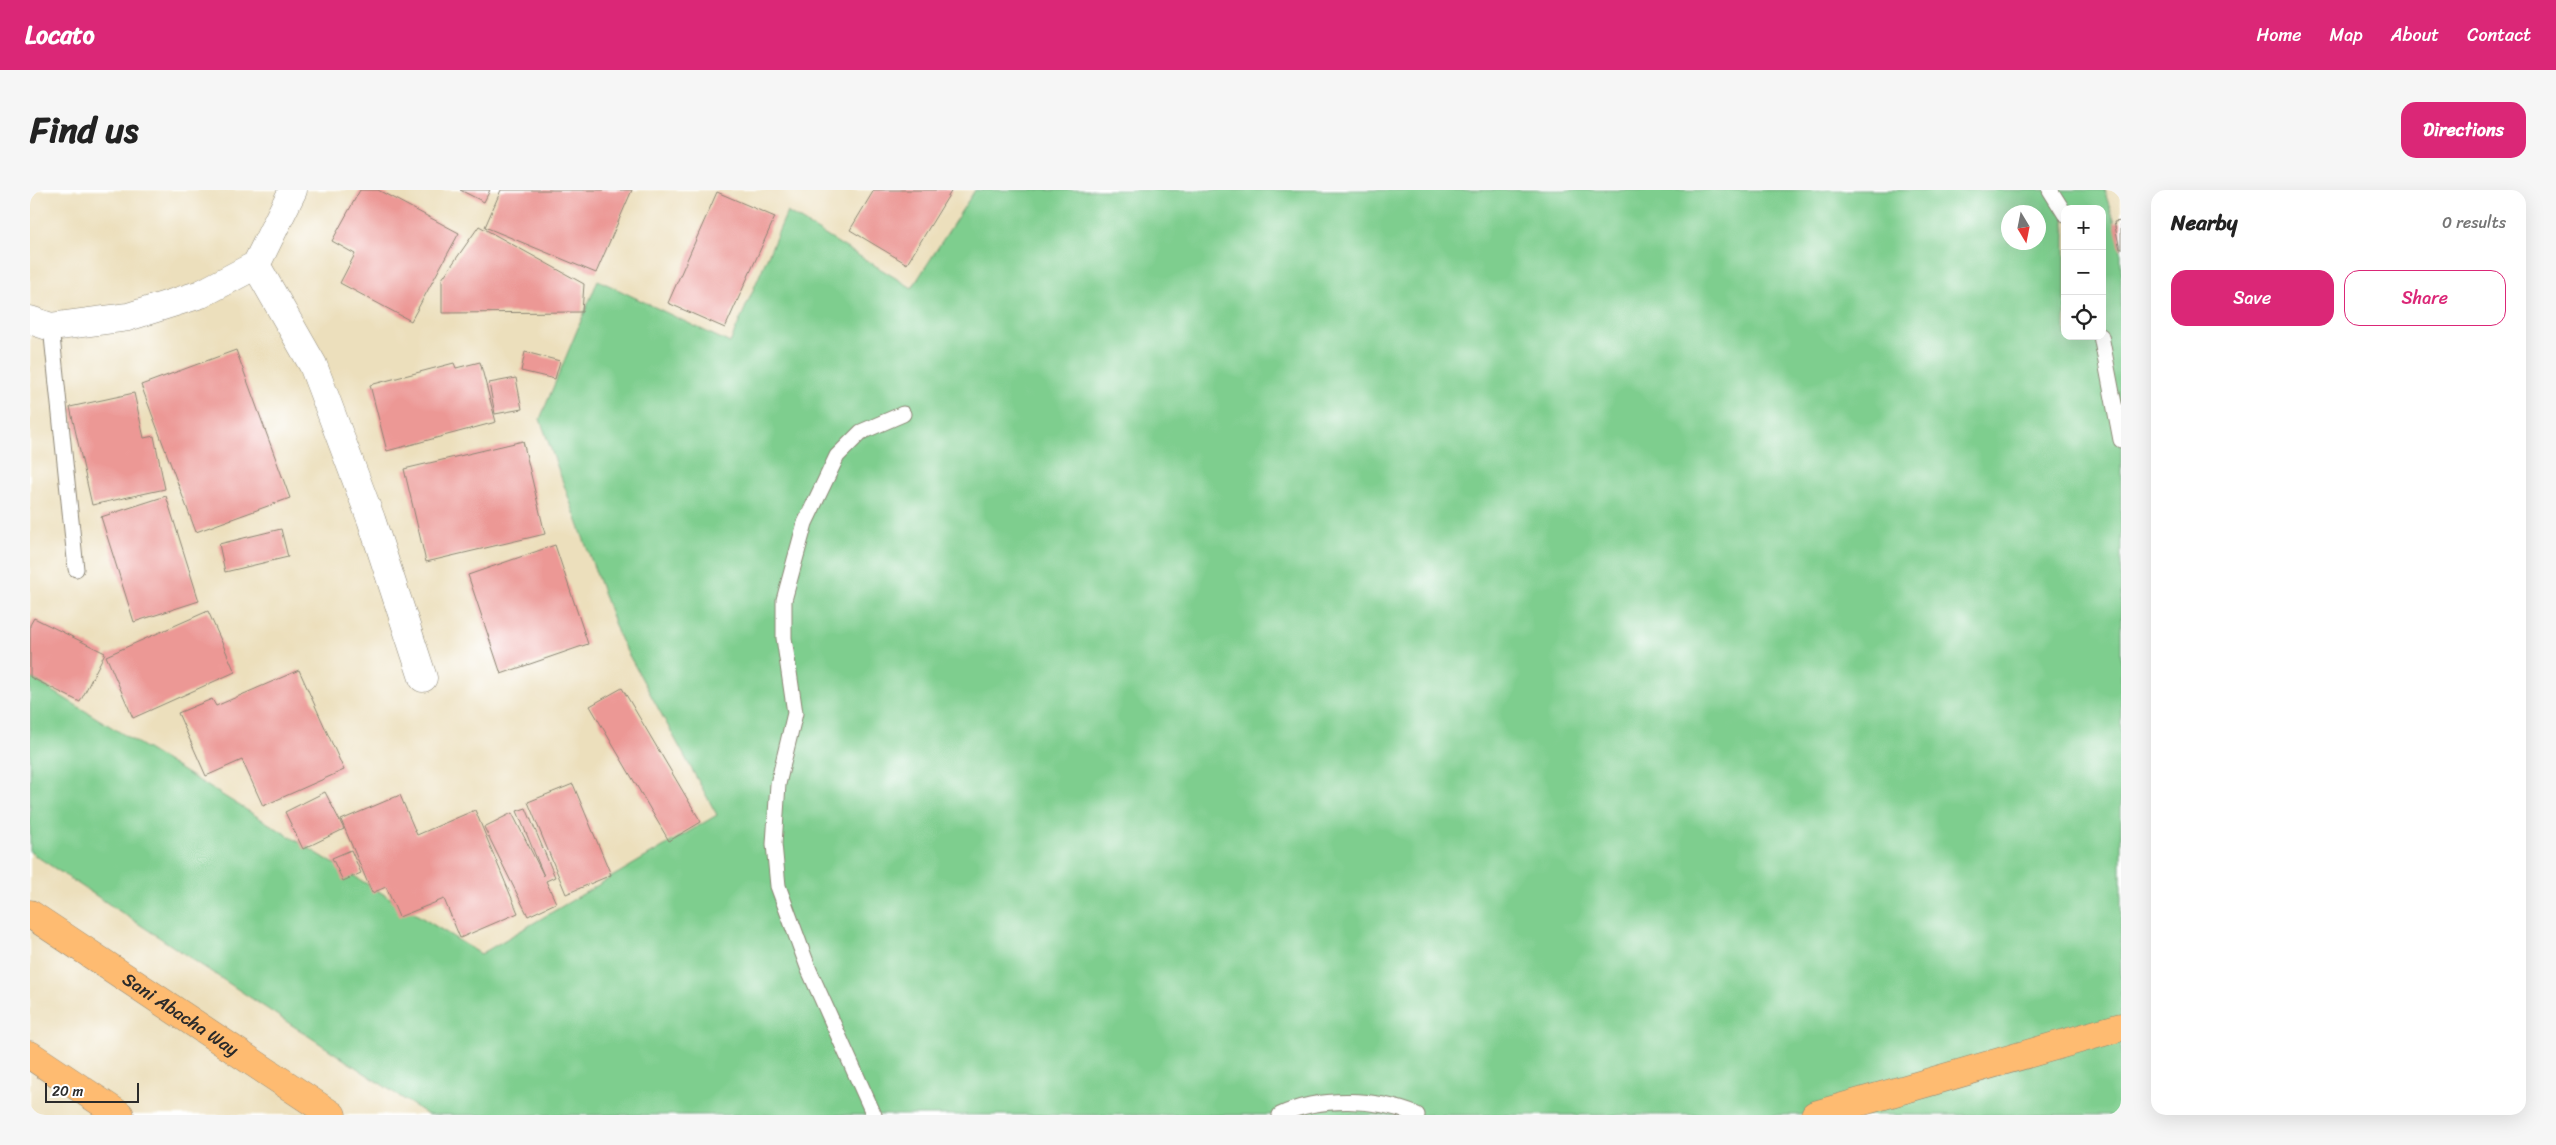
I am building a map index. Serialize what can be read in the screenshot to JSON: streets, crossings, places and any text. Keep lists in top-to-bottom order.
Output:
{
  "streets": {
    "highway": ["Sani Abacha Way"]
  },
  "scale_bar": "20 m",
  "north": "bottom",
  "page": {
    "header": "Locato",
    "nav": [
      "Home",
      "Map",
      "About",
      "Contact"
    ],
    "title": "Find us",
    "buttons": [
      "Directions",
      ["Save", "Share"]
    ],
    "heading": ["Nearby", "0 results"],
    "map_buttons": ["+", "−"],
    "scale": "20 m"
  }
}
